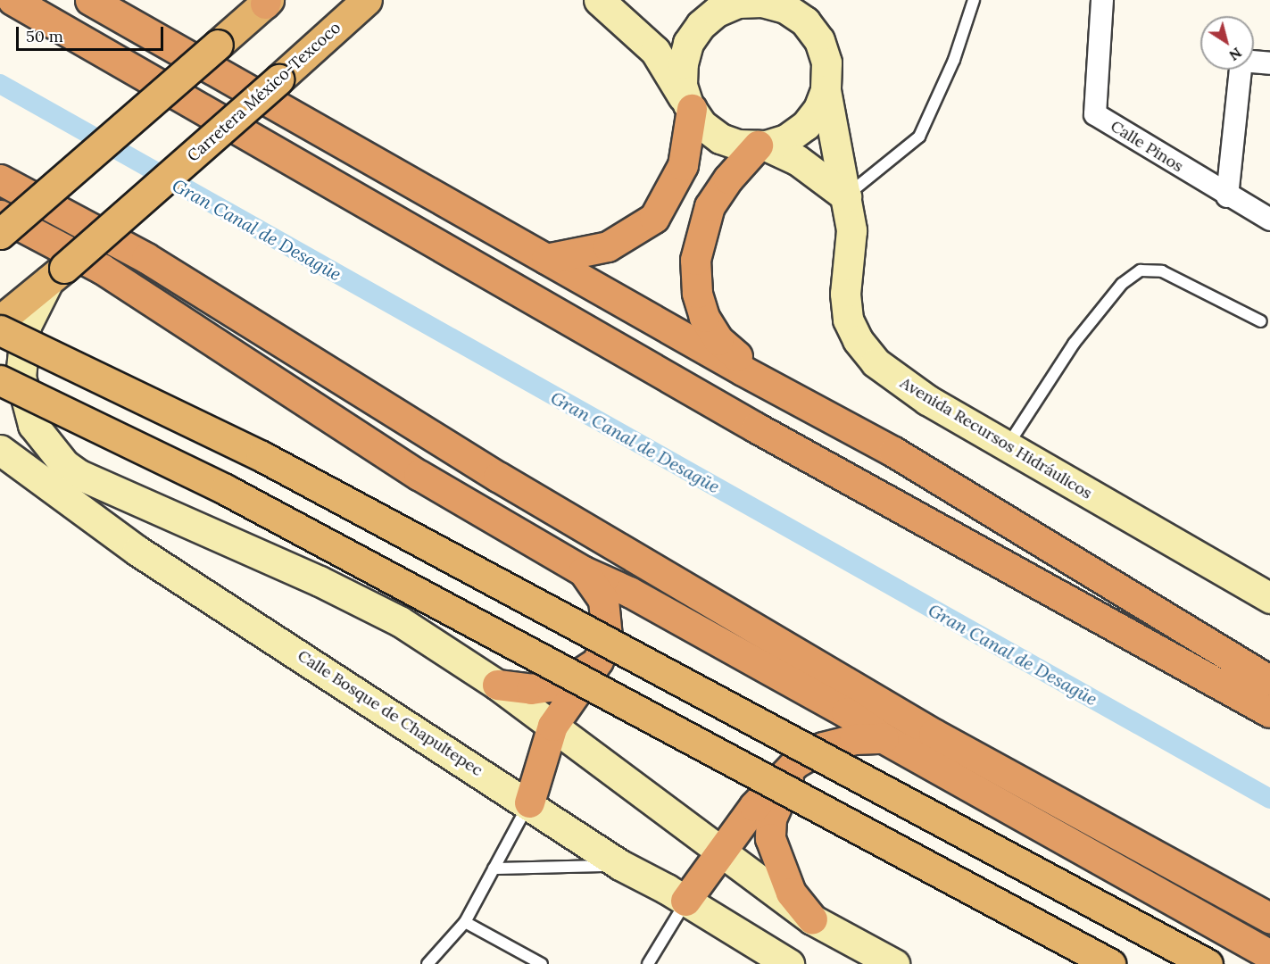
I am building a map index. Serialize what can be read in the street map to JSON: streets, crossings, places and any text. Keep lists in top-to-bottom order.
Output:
{
  "streets": {
    "highway": ["Carretera México-Texcoco"],
    "main road": ["Avenida Recursos Hidráulicos", "Calle Bosque de Chapultepec"],
    "street": ["Calle Pinos"]
  },
  "water": ["Gran Canal de Desagüe"],
  "scale_bar": "50 m",
  "north": "bottom right"
}
